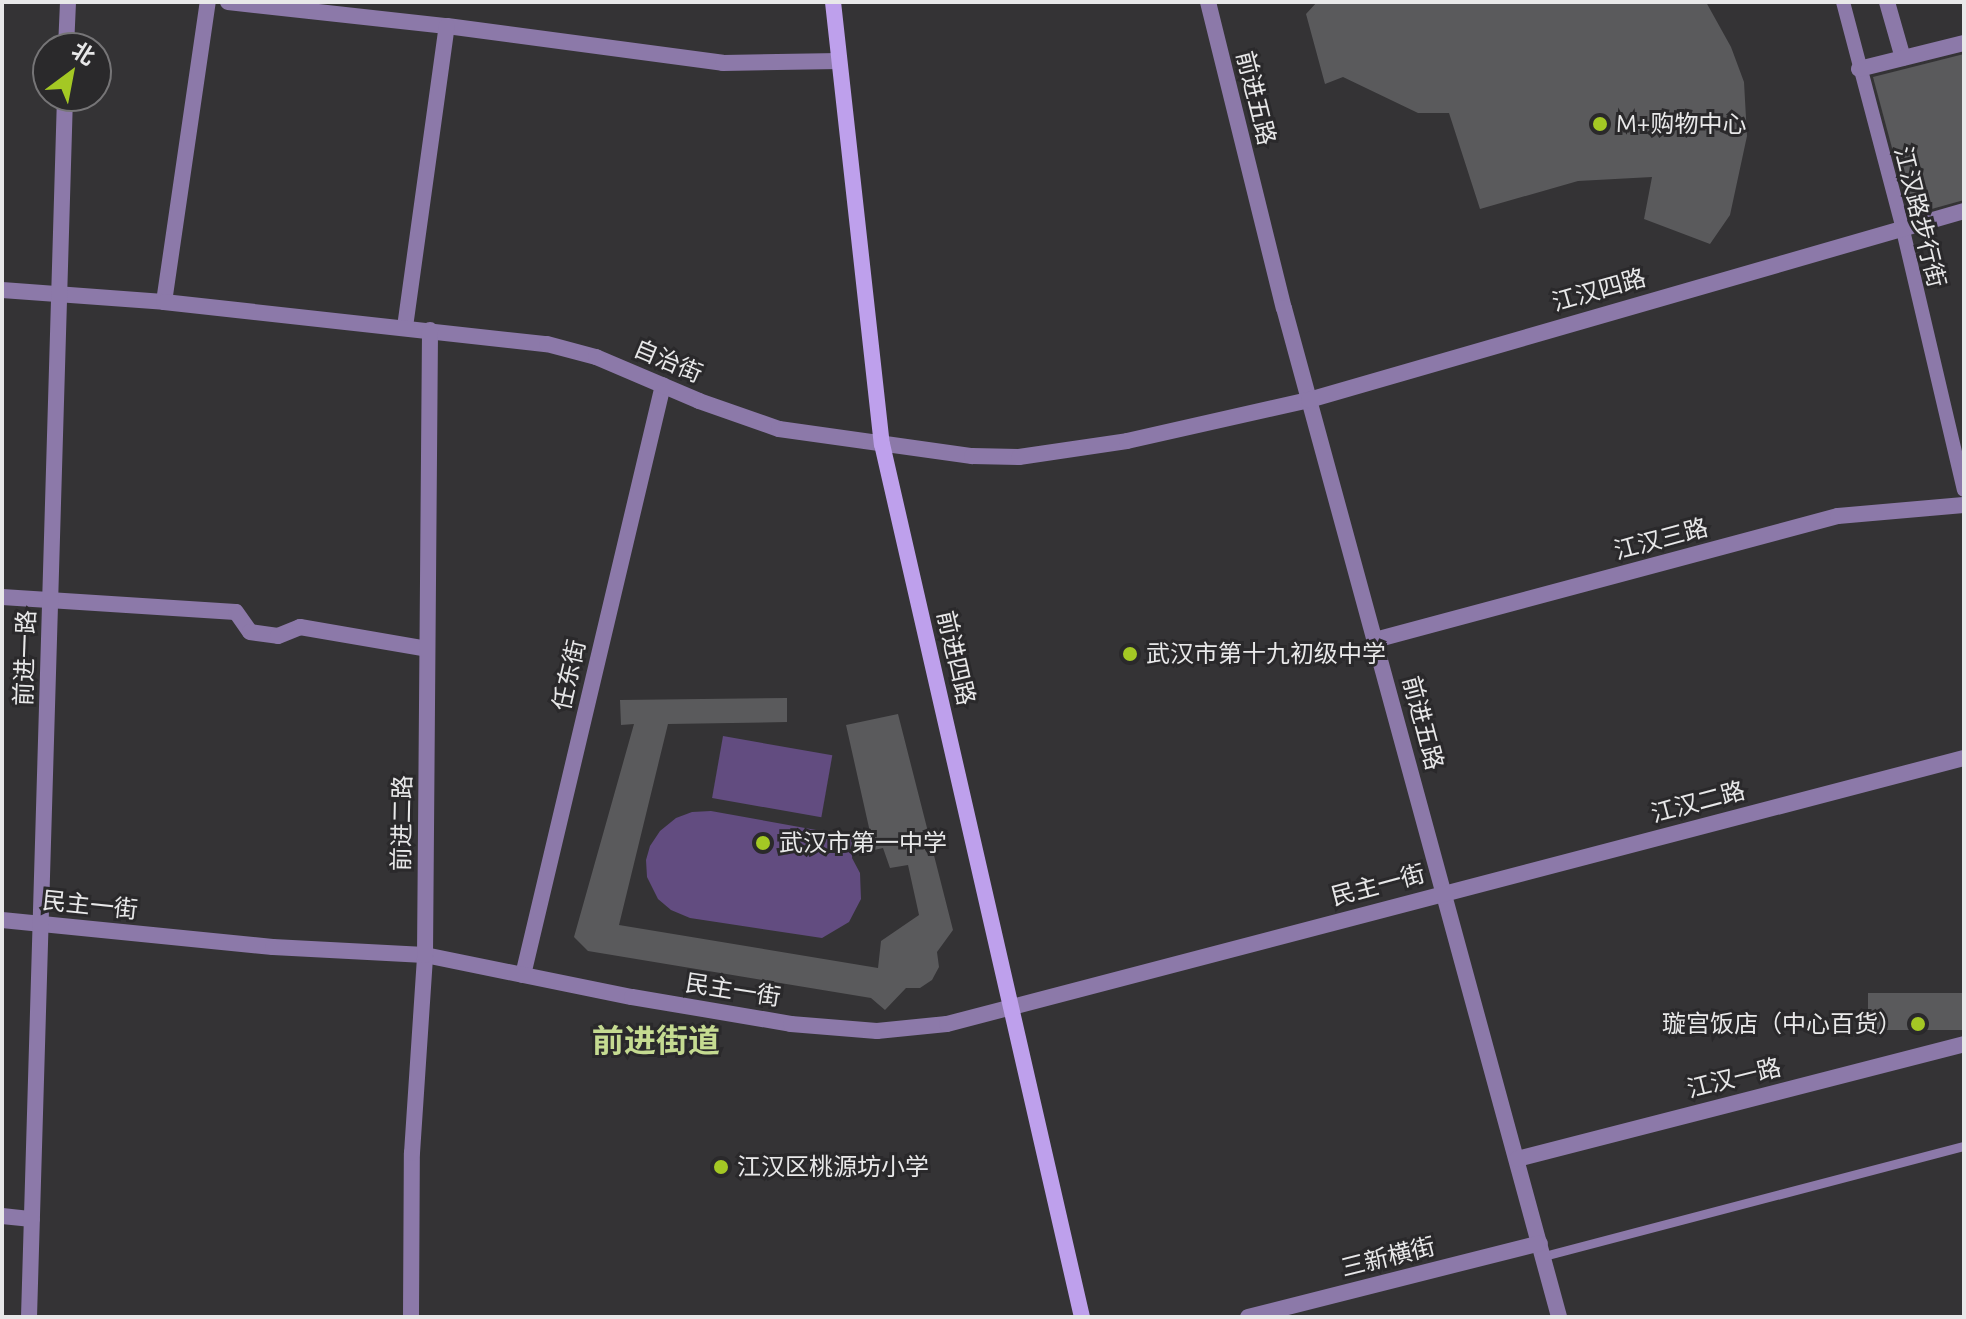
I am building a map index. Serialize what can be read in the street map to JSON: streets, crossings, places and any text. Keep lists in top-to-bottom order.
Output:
{
  "streets": {
    "main road": ["前进四路"],
    "street": [
      "前进五路",
      "江汉路步行街",
      "江汉四路",
      "自治街",
      "江汉三路",
      "前进一路",
      "任东街",
      "江汉二路",
      "前进二路",
      "民主一街",
      "江汉一路",
      "三新横街"
    ]
  },
  "crossings": [
    ["前进五路", "江汉四路"],
    ["前进五路", "自治街"],
    ["前进五路", "江汉三路"],
    ["前进五路", "江汉二路"],
    ["前进五路", "民主一街"],
    ["前进五路", "江汉一路"],
    ["前进五路", "三新横街"],
    ["江汉路步行街", "江汉四路"],
    ["江汉四路", "自治街"],
    ["自治街", "前进一路"],
    ["自治街", "前进四路"],
    ["自治街", "任东街"],
    ["自治街", "前进二路"],
    ["前进一路", "民主一街"],
    ["前进四路", "民主一街"],
    ["任东街", "民主一街"],
    ["江汉二路", "民主一街"],
    ["前进二路", "民主一街"]
  ],
  "districts": ["前进街道"],
  "places": [
    "M+购物中心",
    "武汉市第十九初级中学",
    "武汉市第一中学",
    "璇宫饭店（中心百货）",
    "江汉区桃源坊小学"
  ],
  "north": "top right"
}
